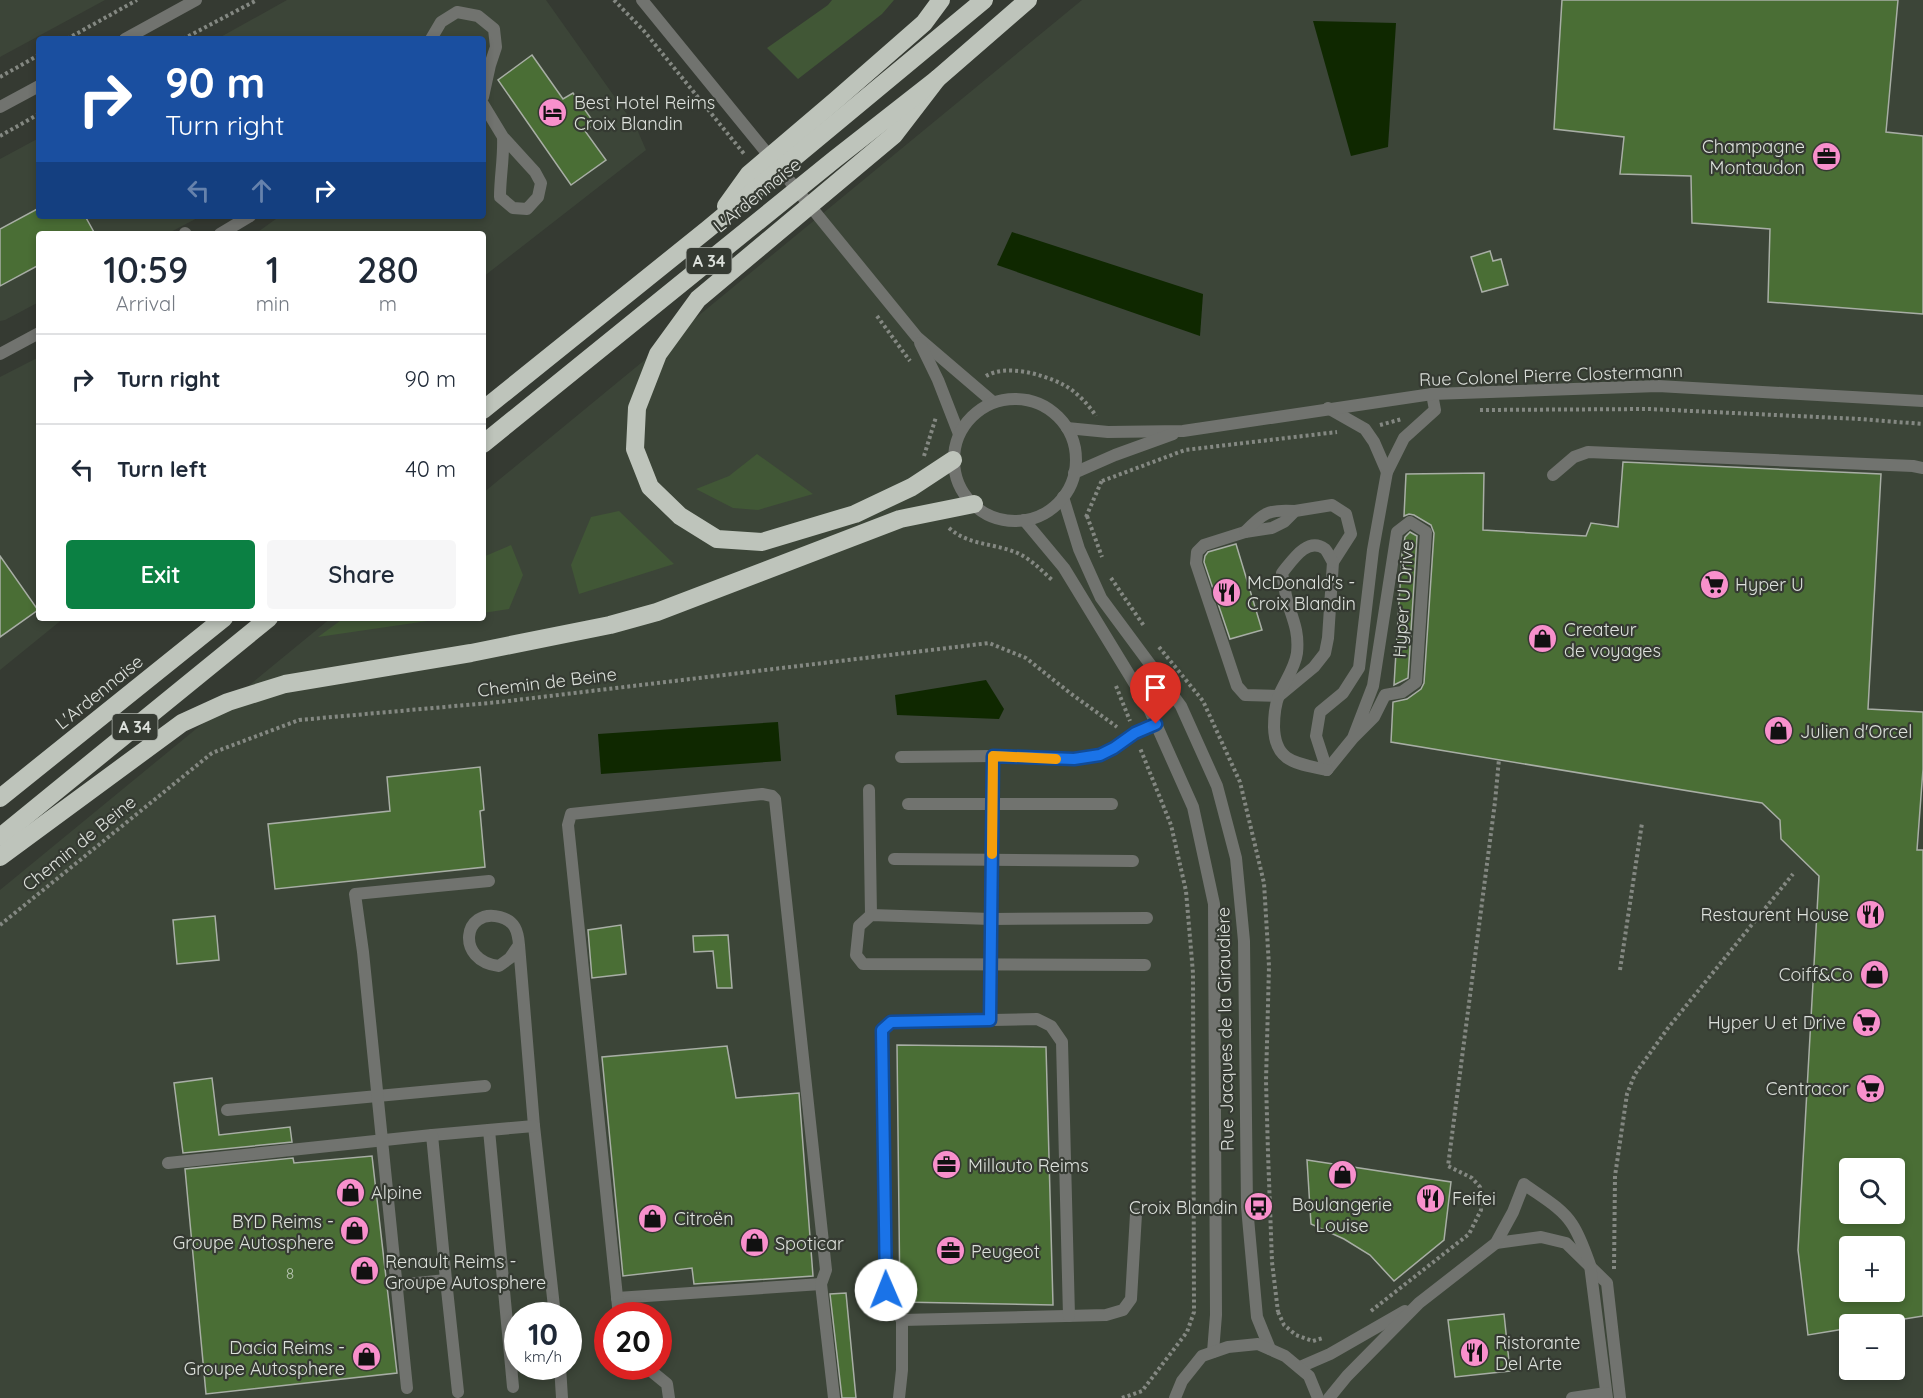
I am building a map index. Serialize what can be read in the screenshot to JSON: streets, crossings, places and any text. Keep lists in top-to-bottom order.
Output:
{
  "streets": {
    "highway": ["L'Ardennaise", "A 34"],
    "street": ["Rue Colonel Pierre Clostermann", "Hyper U Drive", "Rue Jacques de la Giraudière"],
    "path": ["Chemin de Beine"]
  },
  "crossings": [
    ["Rue Colonel Pierre Clostermann", "Rue Jacques de la Giraudière"]
  ],
  "places": {
    "hotel": ["Best Hotel Reims Croix Blandin"],
    "office": ["Champagne Montaudon", "Millauto Reims", "Peugeot"],
    "supermarket": ["Hyper U", "Hyper U et Drive", "Centracor"],
    "restaurant": [
      "McDonald's - Croix Blandin",
      "Restaurent House",
      "Feifei",
      "Ristorante Del Arte"
    ],
    "shop": [
      "Createur de voyages",
      "Julien d'Orcel",
      "Coiff&Co",
      "Boulangerie Louise",
      "Alpine",
      "Citroën",
      "BYD Reims - Groupe Autosphere",
      "Spoticar",
      "Renault Reims - Groupe Autosphere",
      "Dacia Reims - Groupe Autosphere"
    ],
    "bus stop": ["Croix Blandin"]
  },
  "house_numbers": ["8"],
  "page": {
    "turn": ["90 m", "Turn right"],
    "eta": [
      "10:59",
      "Arrival",
      "1",
      "min",
      "280",
      "m"
    ],
    "list": [
      {
        "name": "Turn right",
        "value": "90 m"
      },
      {
        "name": "Turn left",
        "value": "40 m"
      }
    ],
    "buttons": ["Exit", "Share"],
    "map_buttons": ["+", "−"],
    "speed": "10 km/h",
    "limit": "20"
  }
}
